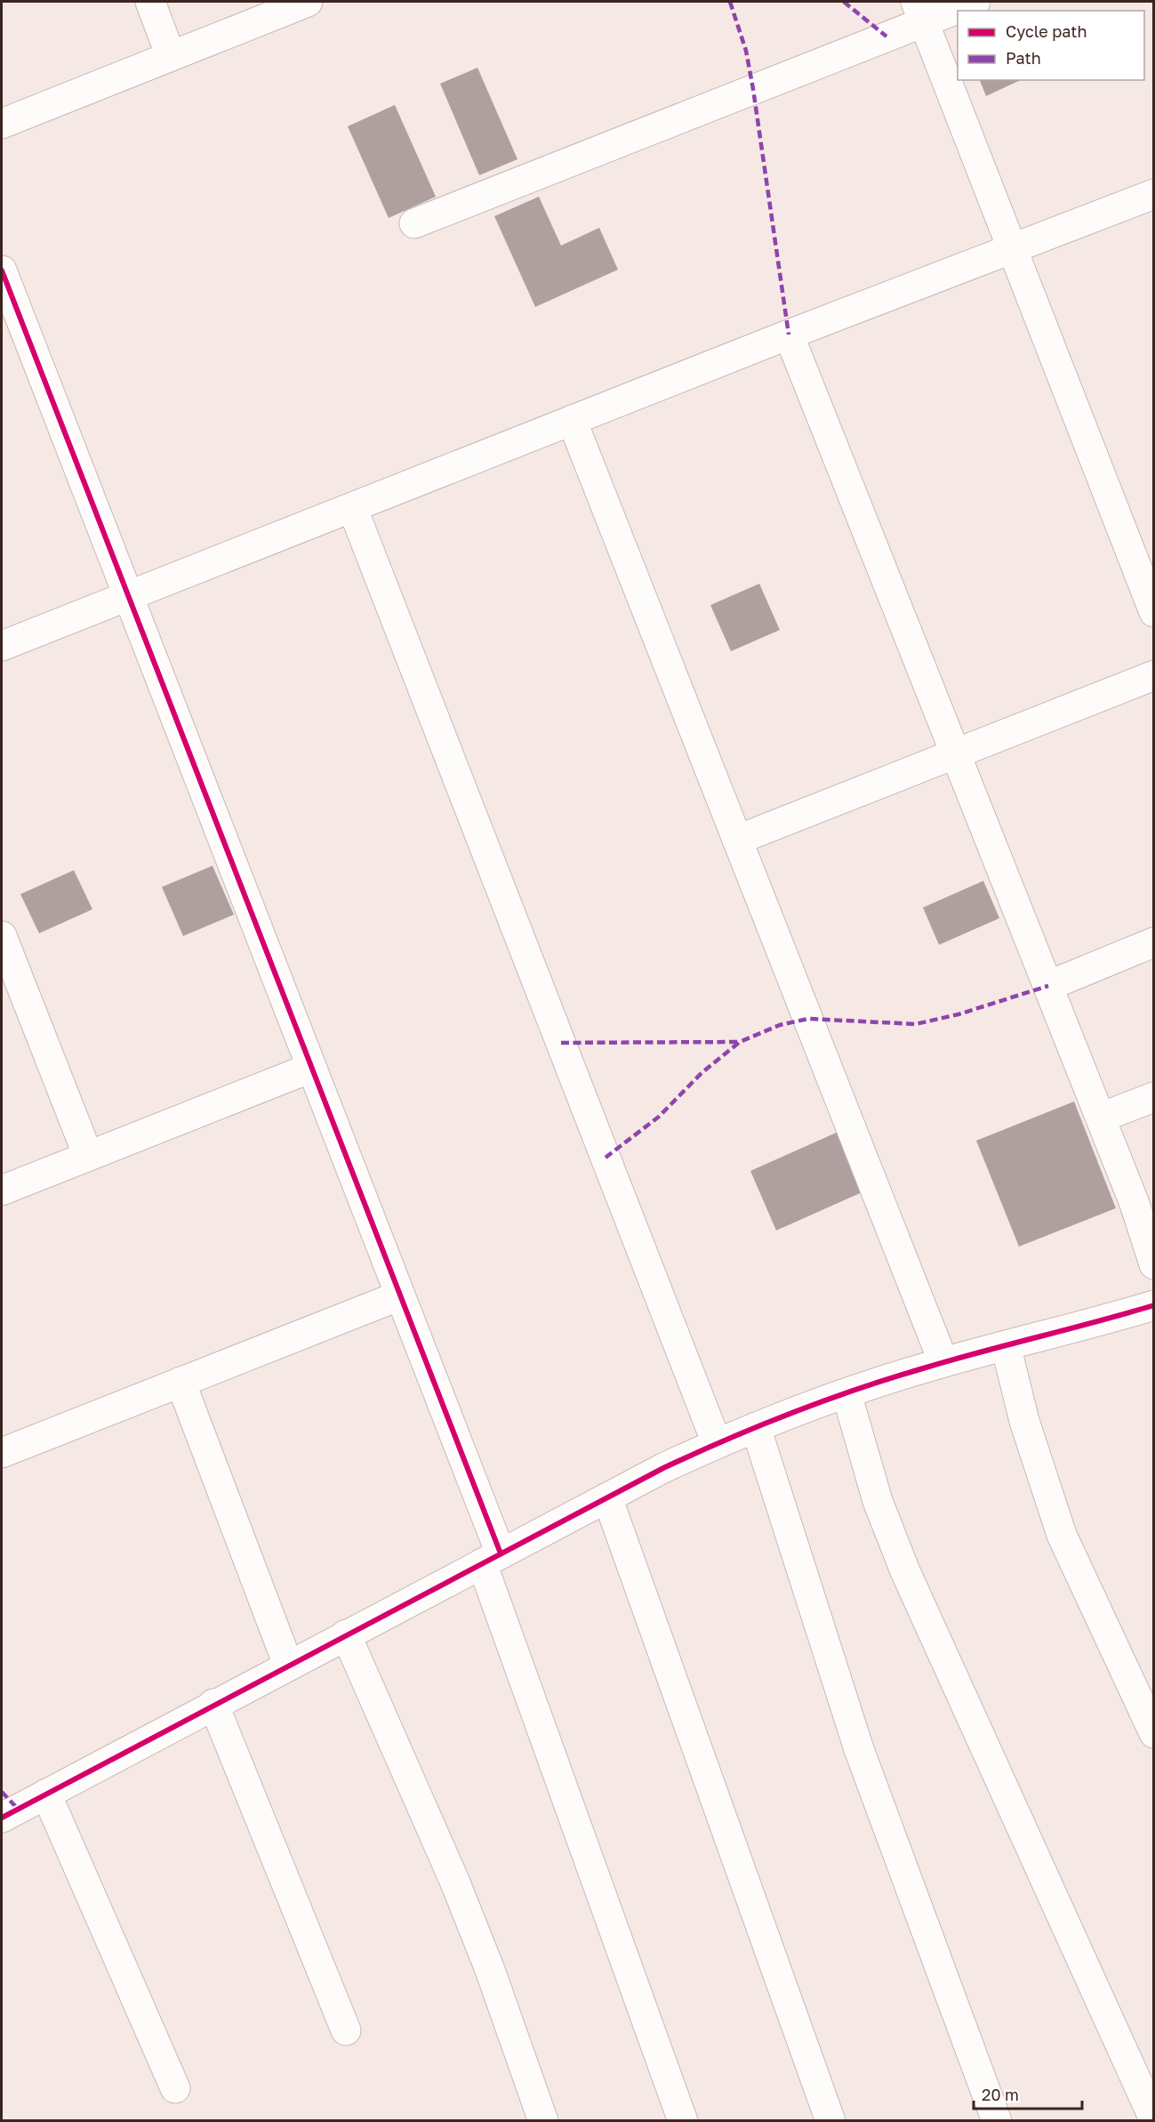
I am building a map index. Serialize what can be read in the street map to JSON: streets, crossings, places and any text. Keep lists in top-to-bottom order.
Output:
{
  "legend": ["Cycle path", "Path"],
  "scale_bar": "20 m"
}
